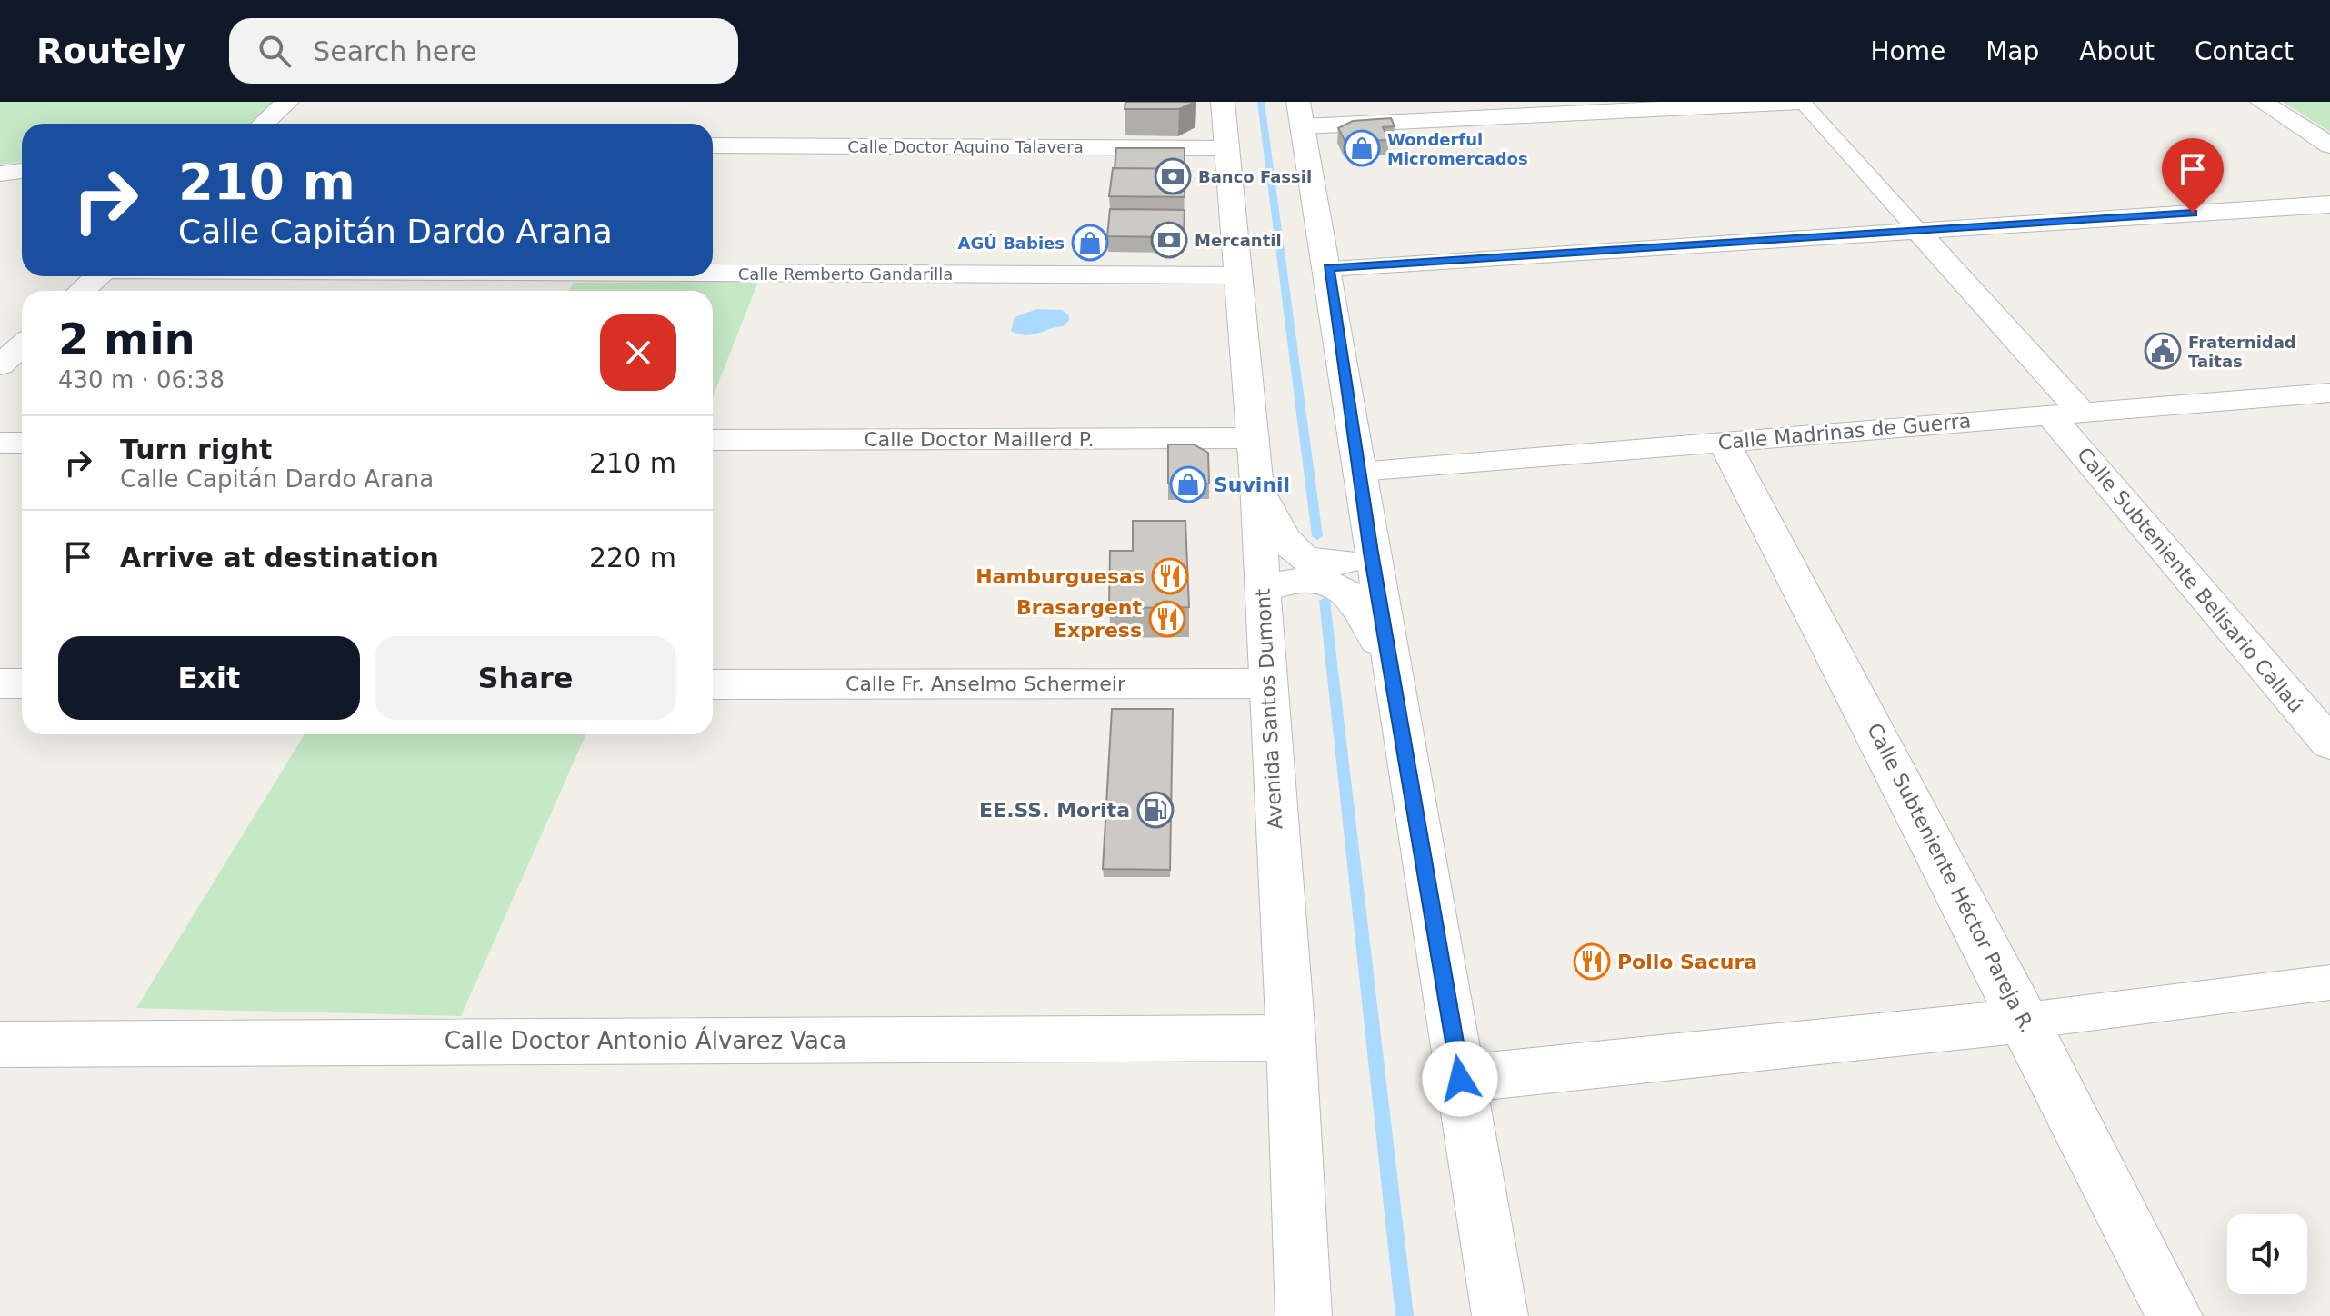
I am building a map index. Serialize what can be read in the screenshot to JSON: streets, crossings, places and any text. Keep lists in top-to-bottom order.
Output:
{
  "streets": {
    "street": [
      "Calle Doctor Aquino Talavera",
      "Calle Remberto Gandarilla",
      "Calle Madrinas de Guerra",
      "Calle Doctor Maillerd P.",
      "Calle Subteniente Belisario Callaú",
      "Calle Fr. Anselmo Schermeir",
      "Avenida Santos Dumont",
      "Calle Subteniente Héctor Pareja R.",
      "Calle Doctor Antonio Álvarez Vaca"
    ]
  },
  "crossings": [
    ["Calle Doctor Aquino Talavera", "Avenida Santos Dumont"],
    ["Calle Remberto Gandarilla", "Avenida Santos Dumont"],
    ["Calle Madrinas de Guerra", "Calle Subteniente Belisario Callaú"],
    ["Calle Madrinas de Guerra", "Calle Subteniente Héctor Pareja R."],
    ["Calle Doctor Maillerd P.", "Avenida Santos Dumont"],
    ["Calle Fr. Anselmo Schermeir", "Avenida Santos Dumont"],
    ["Avenida Santos Dumont", "Calle Doctor Antonio Álvarez Vaca"]
  ],
  "places": {
    "shop": ["Wonderful Micromercados", "AGÚ Babies", "Suvinil"],
    "bank": ["Banco Fassil", "Mercantil"],
    "public building": ["Fraternidad Taitas"],
    "restaurant": ["Hamburguesas", "Brasargent Express", "Pollo Sacura"],
    "fuel station": ["EE.SS. Morita"]
  },
  "page": {
    "header": "Routely",
    "search": "Search here",
    "nav": [
      "Home",
      "Map",
      "About",
      "Contact"
    ],
    "turn": ["210 m", "Calle Capitán Dardo Arana"],
    "heading": ["2 min", "430 m · 06:38"],
    "list": [
      {
        "name": "Turn right",
        "note": "Calle Capitán Dardo Arana",
        "value": "210 m"
      },
      {
        "name": "Arrive at destination",
        "value": "220 m"
      }
    ],
    "buttons": ["Exit", "Share"]
  }
}
